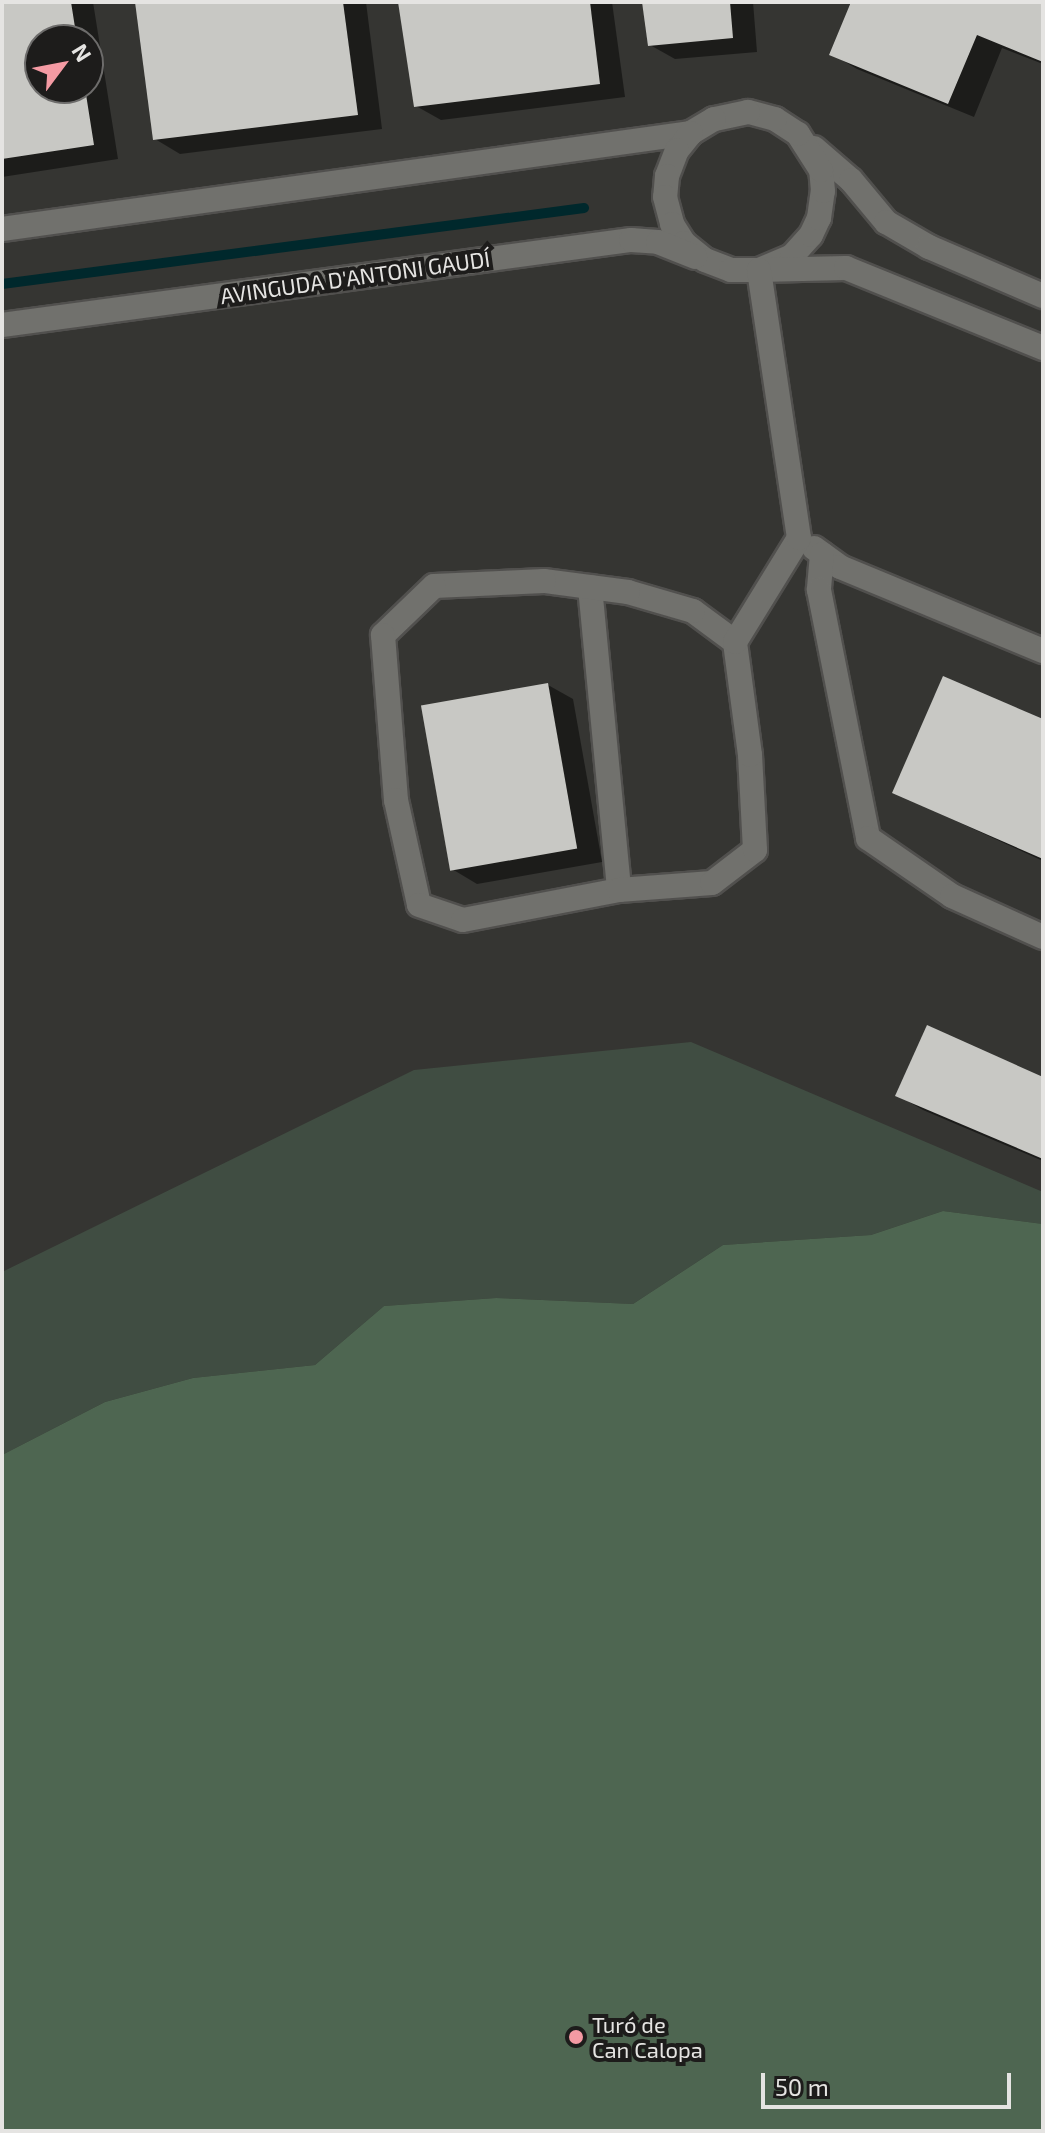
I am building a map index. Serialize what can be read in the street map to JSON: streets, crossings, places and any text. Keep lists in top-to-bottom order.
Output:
{
  "streets": {
    "street": ["AVINGUDA D'ANTONI GAUDÍ"]
  },
  "places": ["Turó de Can Calopa"],
  "scale_bar": "50 m",
  "north": "top right"
}
